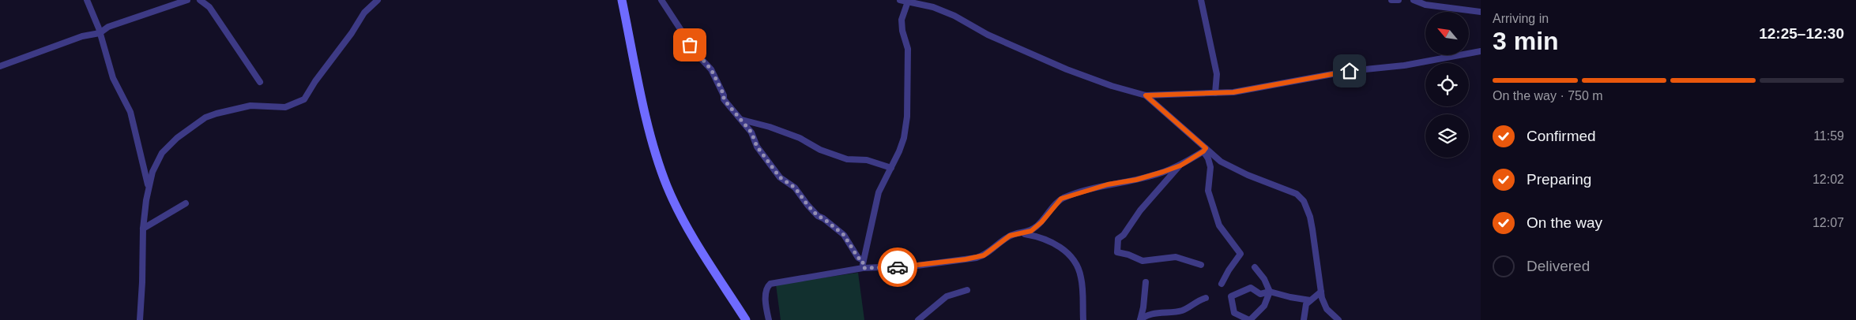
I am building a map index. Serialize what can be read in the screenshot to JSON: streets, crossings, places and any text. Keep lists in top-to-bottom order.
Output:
{
  "north": "top left",
  "page": {
    "heading": ["3 min", "Arriving in", "12:25–12:30"],
    "bar": "On the way · 750 m",
    "list": [
      ["Confirmed", "11:59"],
      ["Preparing", "12:02"],
      ["On the way", "12:07"],
      "Delivered"
    ]
  }
}
